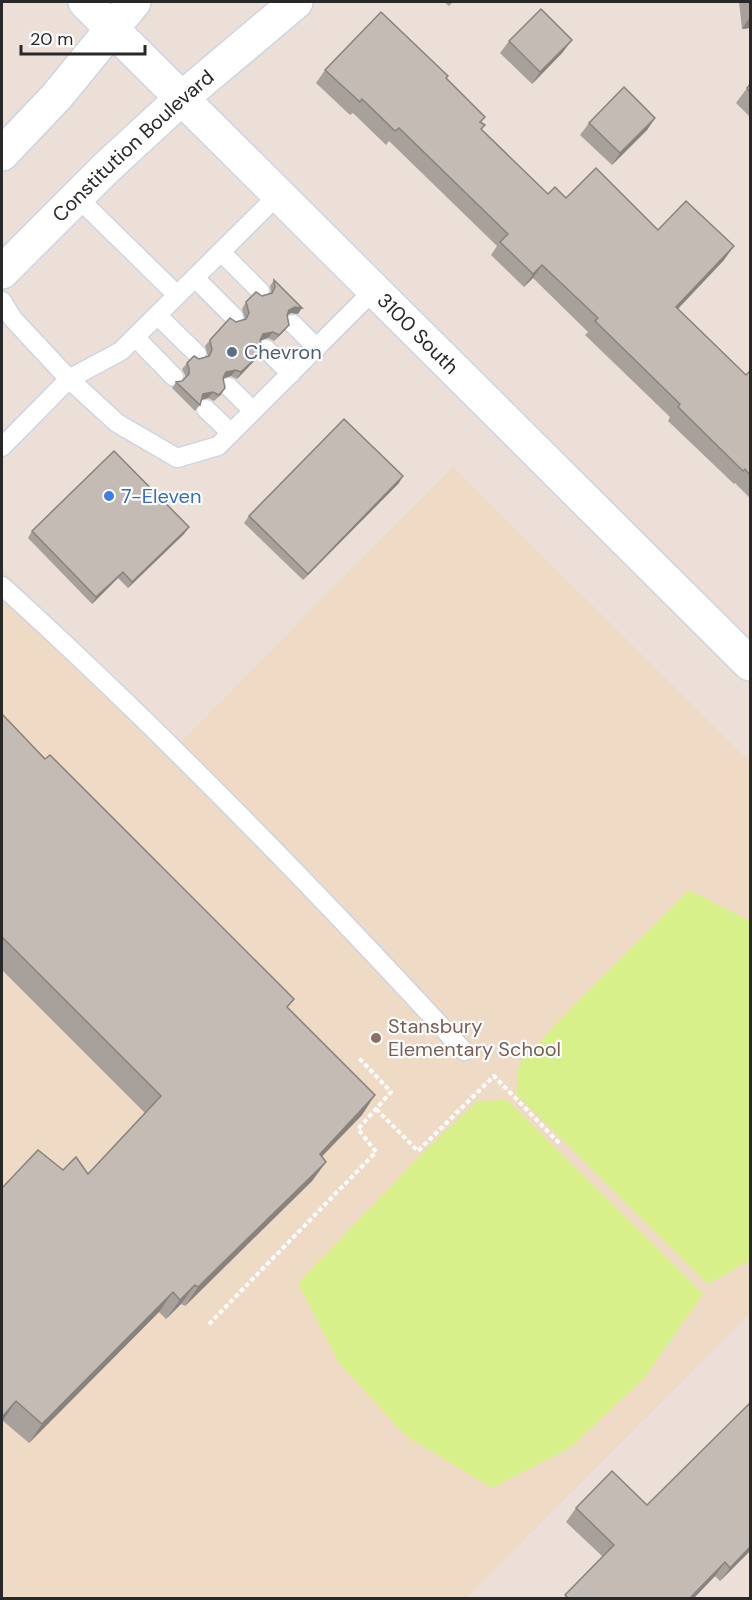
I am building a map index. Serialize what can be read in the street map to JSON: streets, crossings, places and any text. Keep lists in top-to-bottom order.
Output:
{
  "streets": {
    "main road": ["Constitution Boulevard", "3100 South"]
  },
  "crossings": [
    ["Constitution Boulevard", "3100 South"]
  ],
  "places": ["Chevron", "7-Eleven", "Stansbury Elementary School"],
  "scale_bar": "20 m"
}
